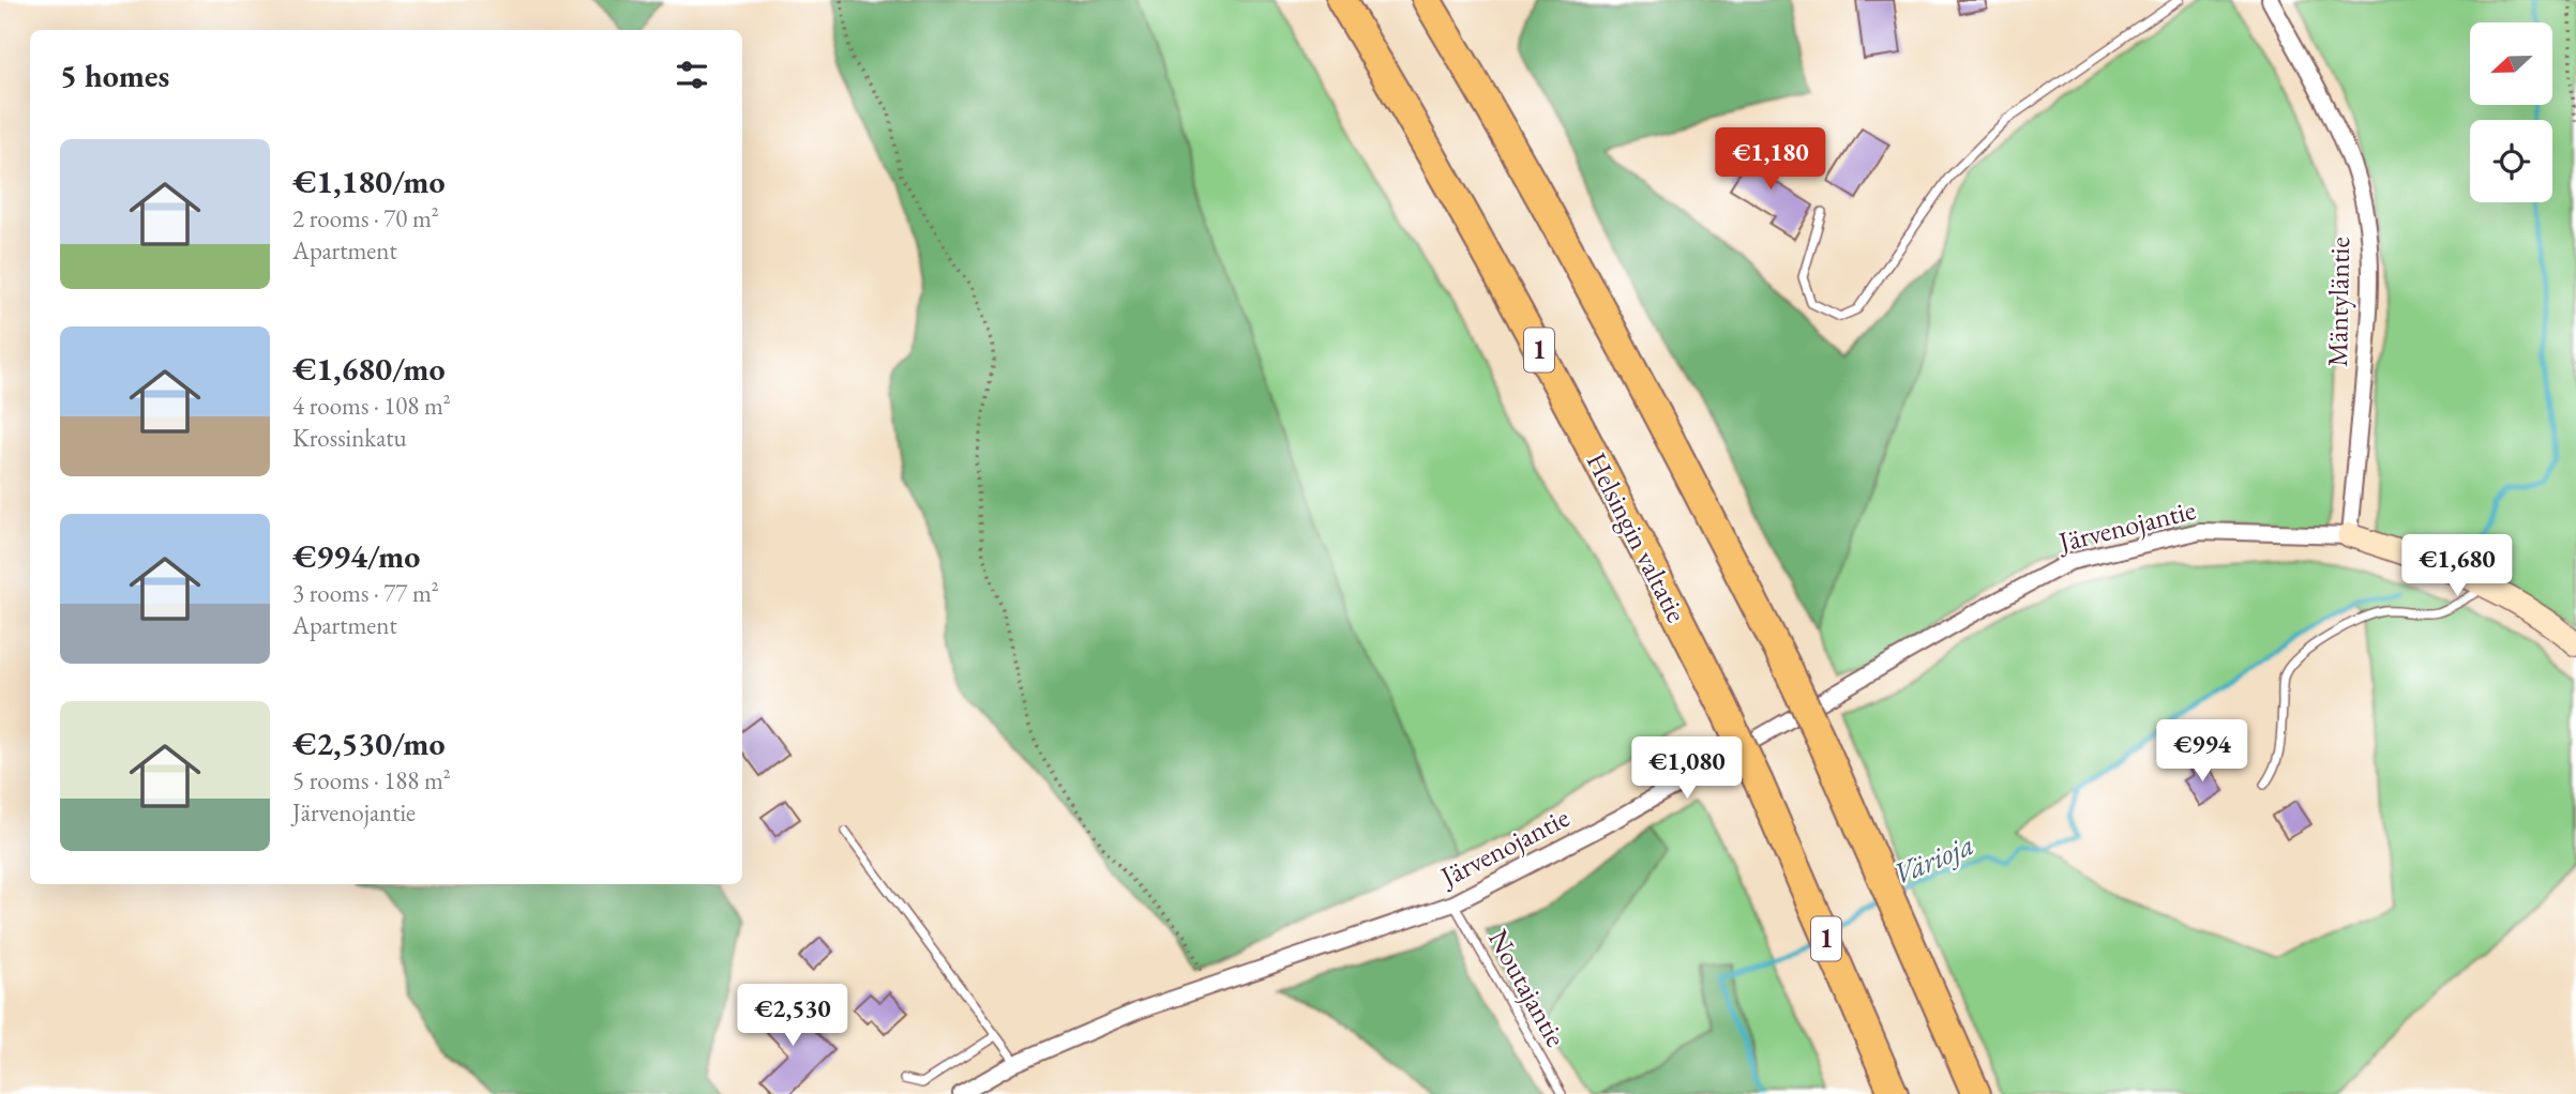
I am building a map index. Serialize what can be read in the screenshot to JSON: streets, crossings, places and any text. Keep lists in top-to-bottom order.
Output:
{
  "streets": {
    "highway": ["1", "Helsingin valtatie"],
    "street": ["Mäntyläntie", "Järvenojantie"],
    "lane": ["Noutajantie"]
  },
  "crossings": [
    ["Mäntyläntie", "Järvenojantie"],
    ["Järvenojantie", "Noutajantie"]
  ],
  "water": ["Värioja"],
  "north": "left",
  "page": {
    "heading": "5 homes",
    "list": [
      {
        "name": "€1,180/mo",
        "note": "2 rooms · 70 m² · Apartment"
      },
      {
        "name": "€1,680/mo",
        "note": "4 rooms · 108 m² · Krossinkatu"
      },
      {
        "name": "€994/mo",
        "note": "3 rooms · 77 m² · Apartment"
      },
      {
        "name": "€2,530/mo",
        "note": "5 rooms · 188 m² · Järvenojantie"
      }
    ],
    "price": [
      "€1,180",
      "€1,680",
      "€994",
      "€1,080",
      "€2,530"
    ]
  }
}
